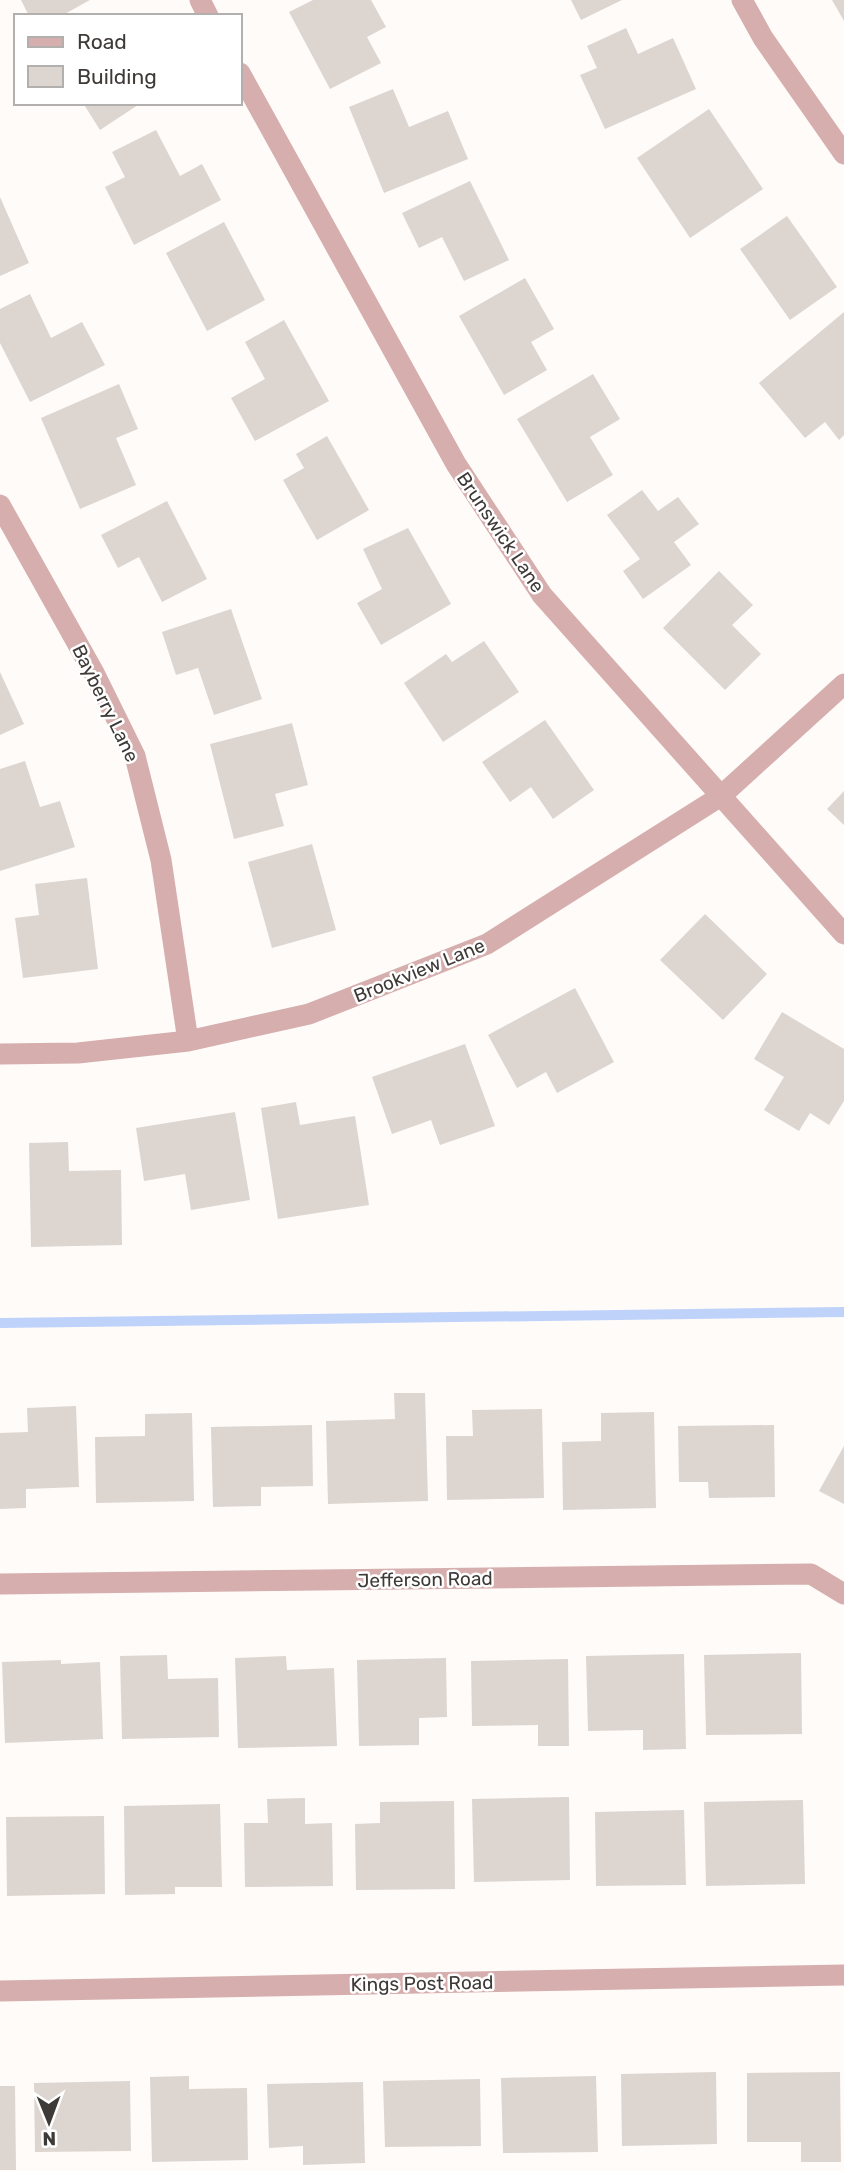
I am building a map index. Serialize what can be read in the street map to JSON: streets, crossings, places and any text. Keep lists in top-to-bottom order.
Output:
{
  "streets": {
    "street": [
      "Brunswick Lane",
      "Bayberry Lane",
      "Brookview Lane",
      "Jefferson Road",
      "Kings Post Road"
    ]
  },
  "crossings": [
    ["Brunswick Lane", "Brookview Lane"],
    ["Bayberry Lane", "Brookview Lane"]
  ],
  "legend": ["Road", "Building"],
  "north": "bottom"
}
